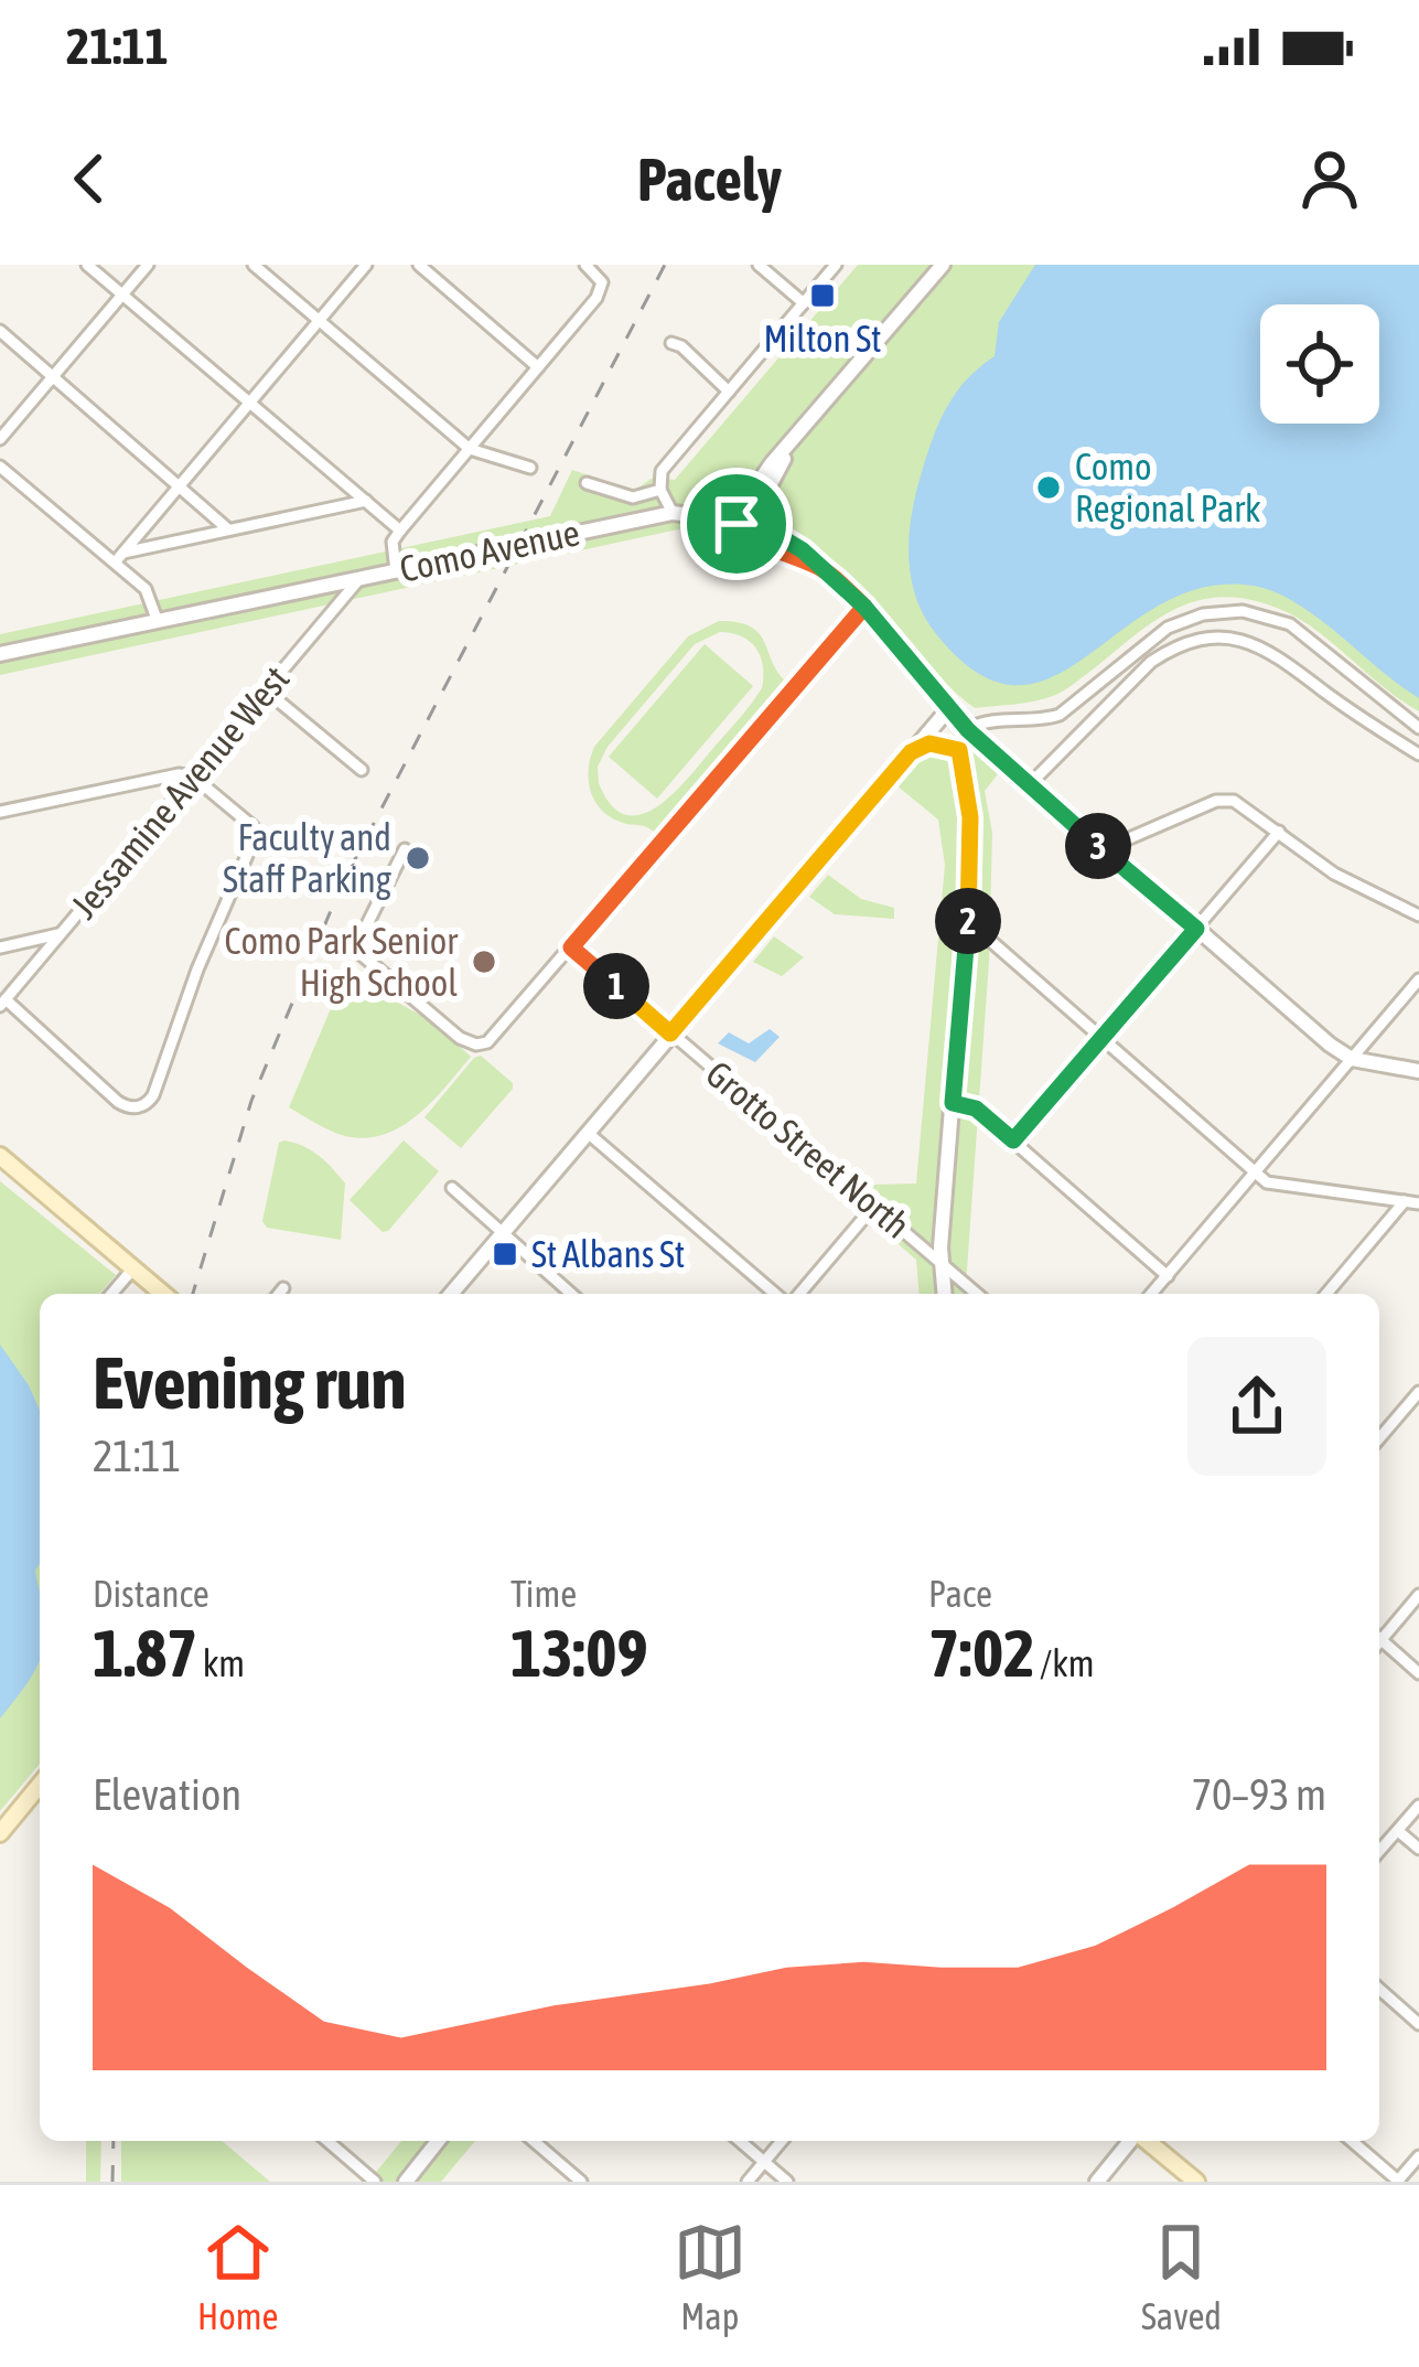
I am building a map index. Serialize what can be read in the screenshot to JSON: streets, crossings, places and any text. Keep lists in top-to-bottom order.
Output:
{
  "streets": {
    "street": ["Como Avenue", "Jessamine Avenue West", "Grotto Street North"]
  },
  "crossings": [
    ["Como Avenue", "Jessamine Avenue West"]
  ],
  "places": {
    "transit": ["Milton St", "St Albans St"],
    "other": ["Como Regional Park", "Faculty and Staff Parking", "Como Park Senior High School"]
  },
  "page": {
    "status": "21:11",
    "header": "Pacely",
    "pins": ["3", "2", "1"],
    "heading": ["Evening run", "21:11"],
    "stats": [
      ["Distance", "1.87 km"],
      ["Time", "13:09"],
      ["Pace", "7:02 /km"]
    ],
    "chart": ["Elevation", "70–93 m"],
    "tabs": ["Home", "Map", "Saved"]
  }
}
